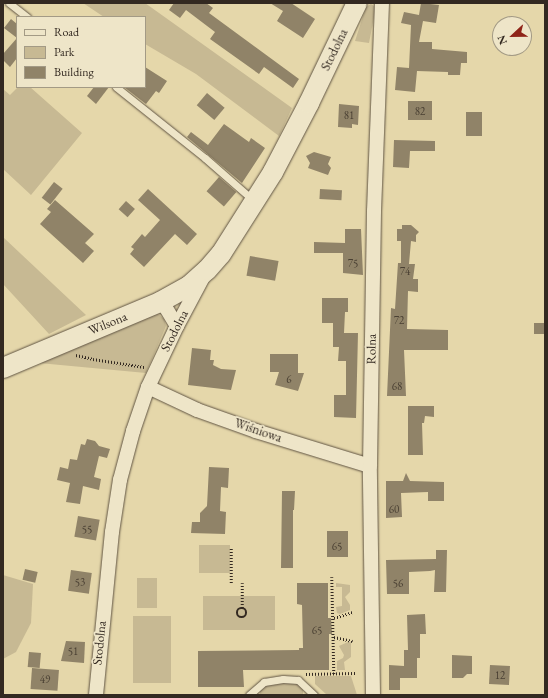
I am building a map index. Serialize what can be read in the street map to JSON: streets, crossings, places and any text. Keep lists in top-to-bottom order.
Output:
{
  "streets": {
    "street": [
      "Stodolna",
      "Wilsona",
      "Rolna",
      "Wiśniowa"
    ]
  },
  "crossings": [
    ["Stodolna", "Wilsona"],
    ["Stodolna", "Wiśniowa"],
    ["Rolna", "Wiśniowa"]
  ],
  "house_numbers": [
    "82",
    "81",
    "75",
    "74",
    "72",
    "6",
    "68",
    "60",
    "55",
    "65",
    "53",
    "56",
    "65",
    "51",
    "12",
    "49"
  ],
  "legend": ["Road", "Park", "Building"],
  "north": "left"
}
